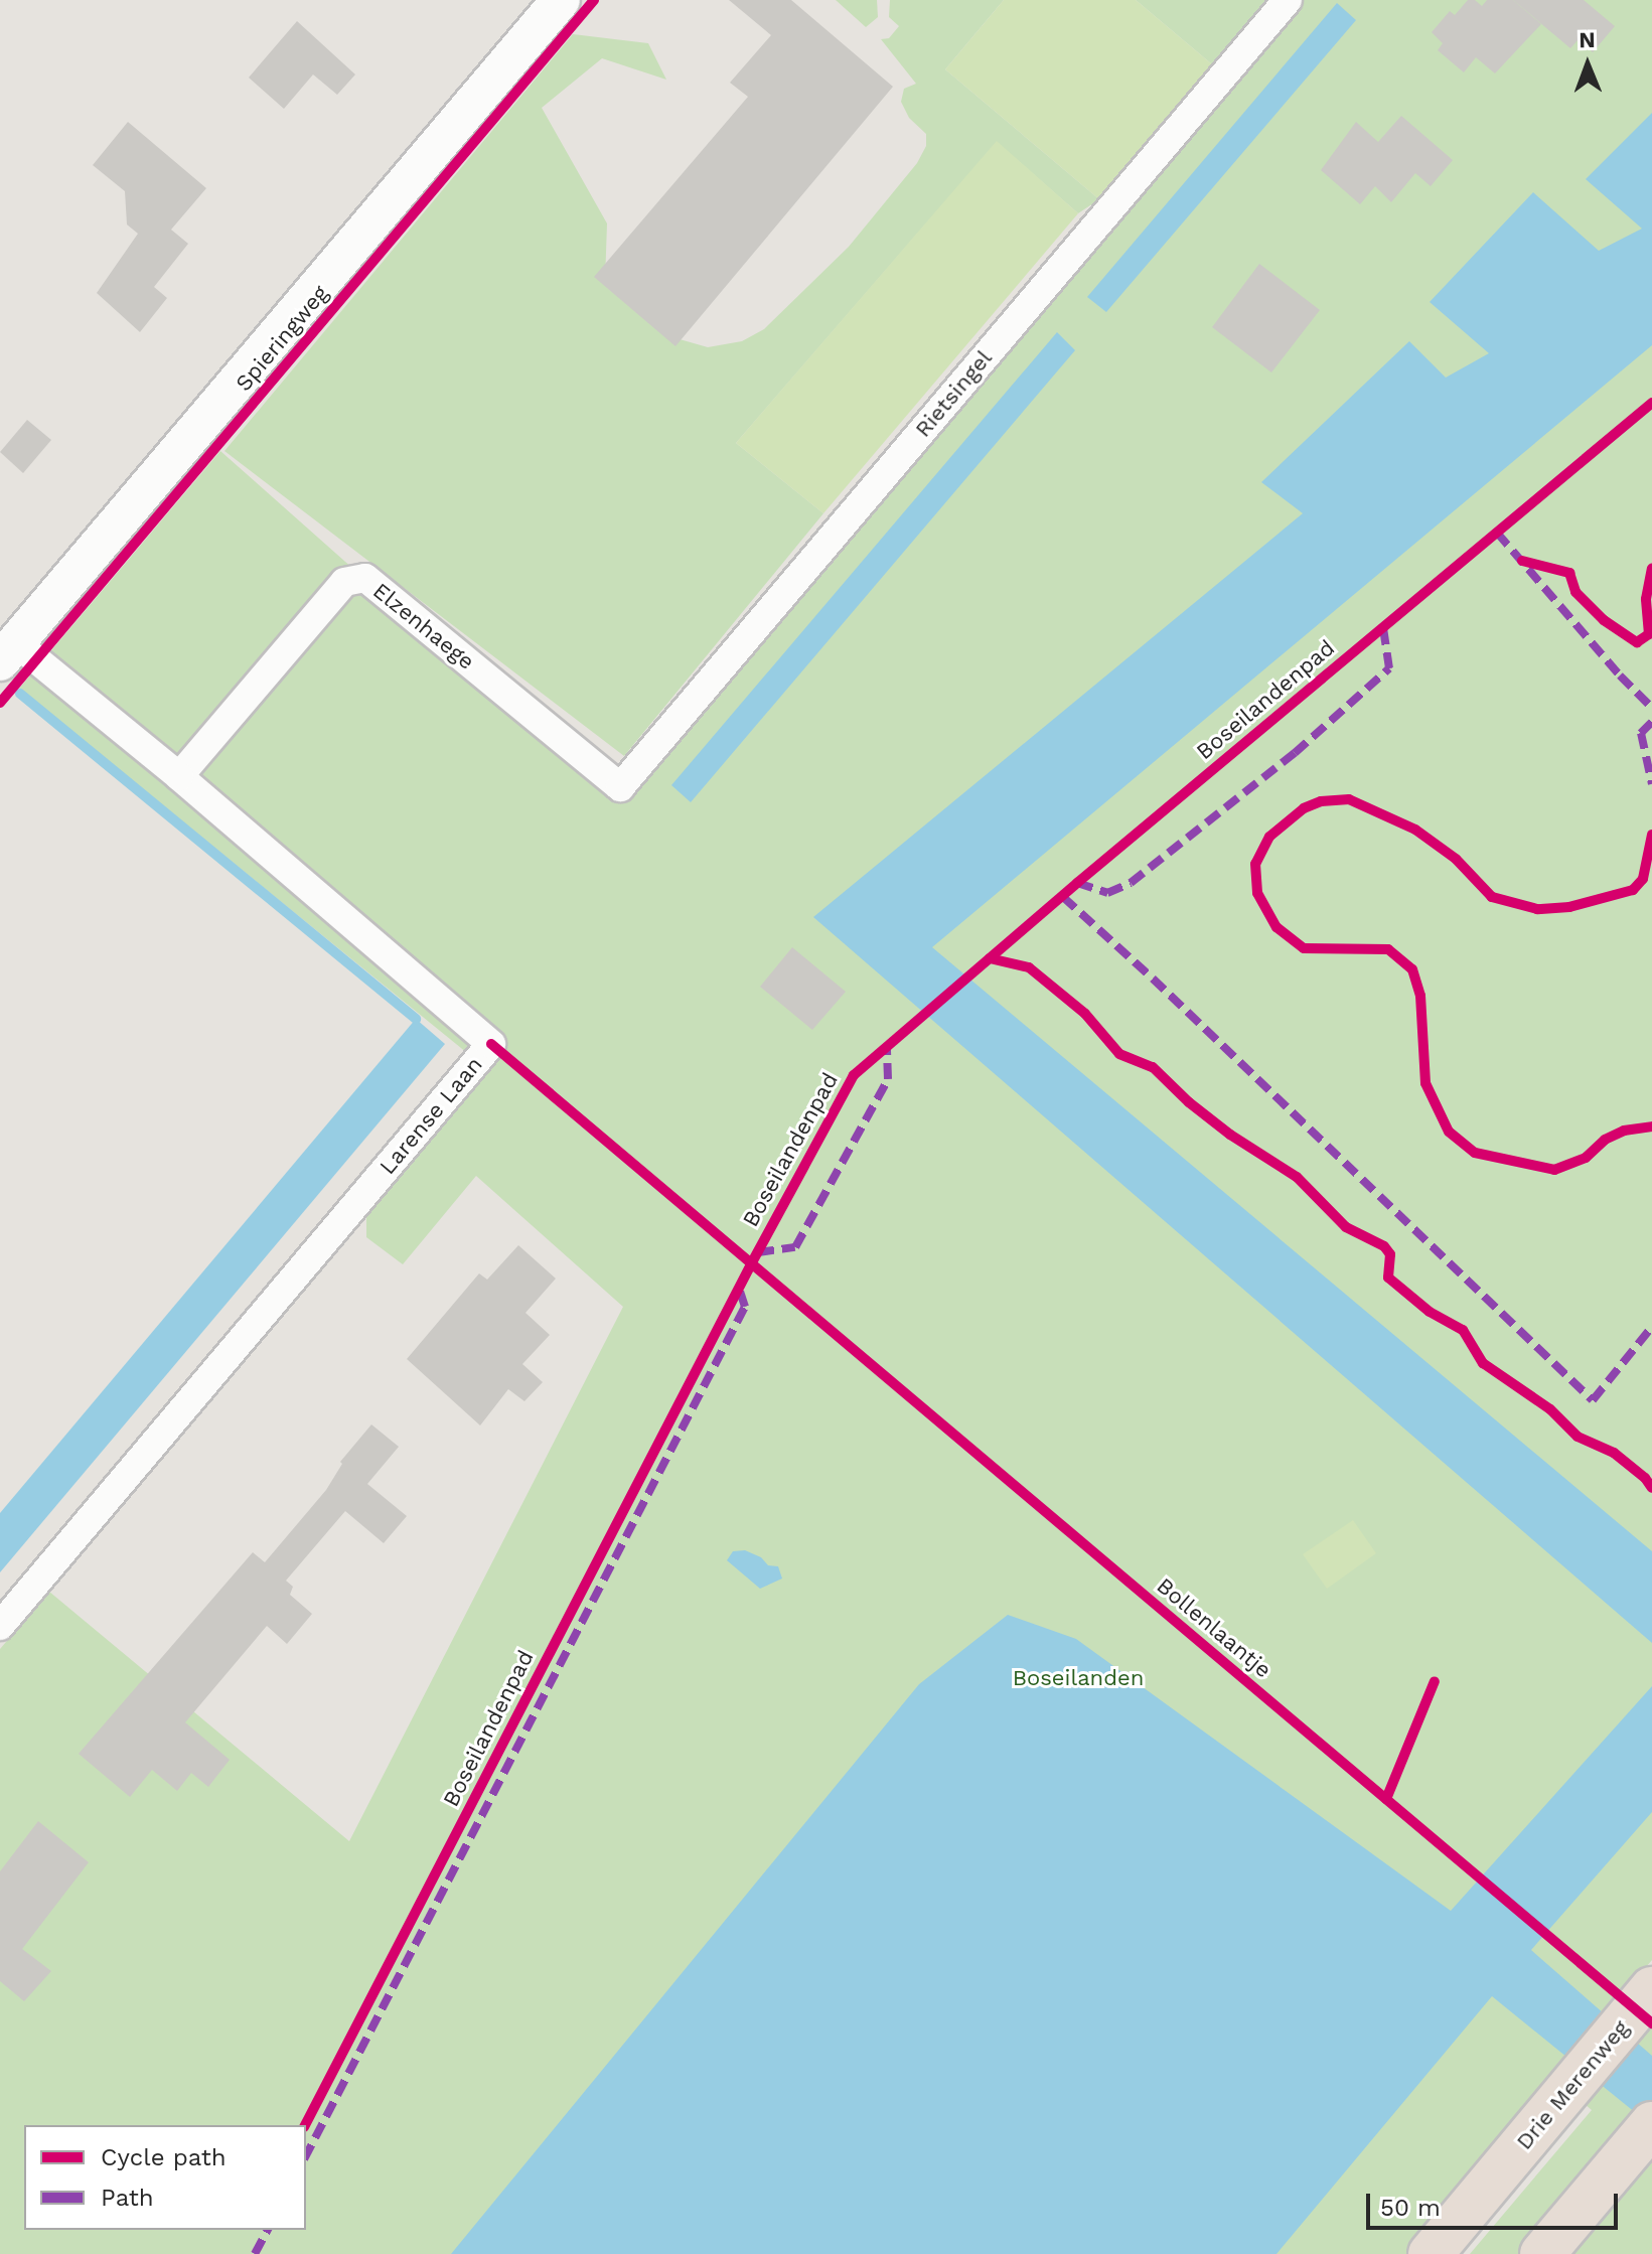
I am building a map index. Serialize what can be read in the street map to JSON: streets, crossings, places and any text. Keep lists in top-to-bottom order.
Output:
{
  "streets": {
    "highway": ["Drie Merenweg"],
    "street": [
      "Spieringweg",
      "Rietsingel",
      "Elzenhaege",
      "Larense Laan"
    ],
    "cycle path": ["Boseilandenpad", "Bollenlaantje"]
  },
  "crossings": [
    ["Spieringweg", "Larense Laan"],
    ["Rietsingel", "Elzenhaege"],
    ["Elzenhaege", "Larense Laan"]
  ],
  "parks": ["Boseilanden"],
  "legend": ["Cycle path", "Path"],
  "scale_bar": "50 m",
  "north": "top"
}
